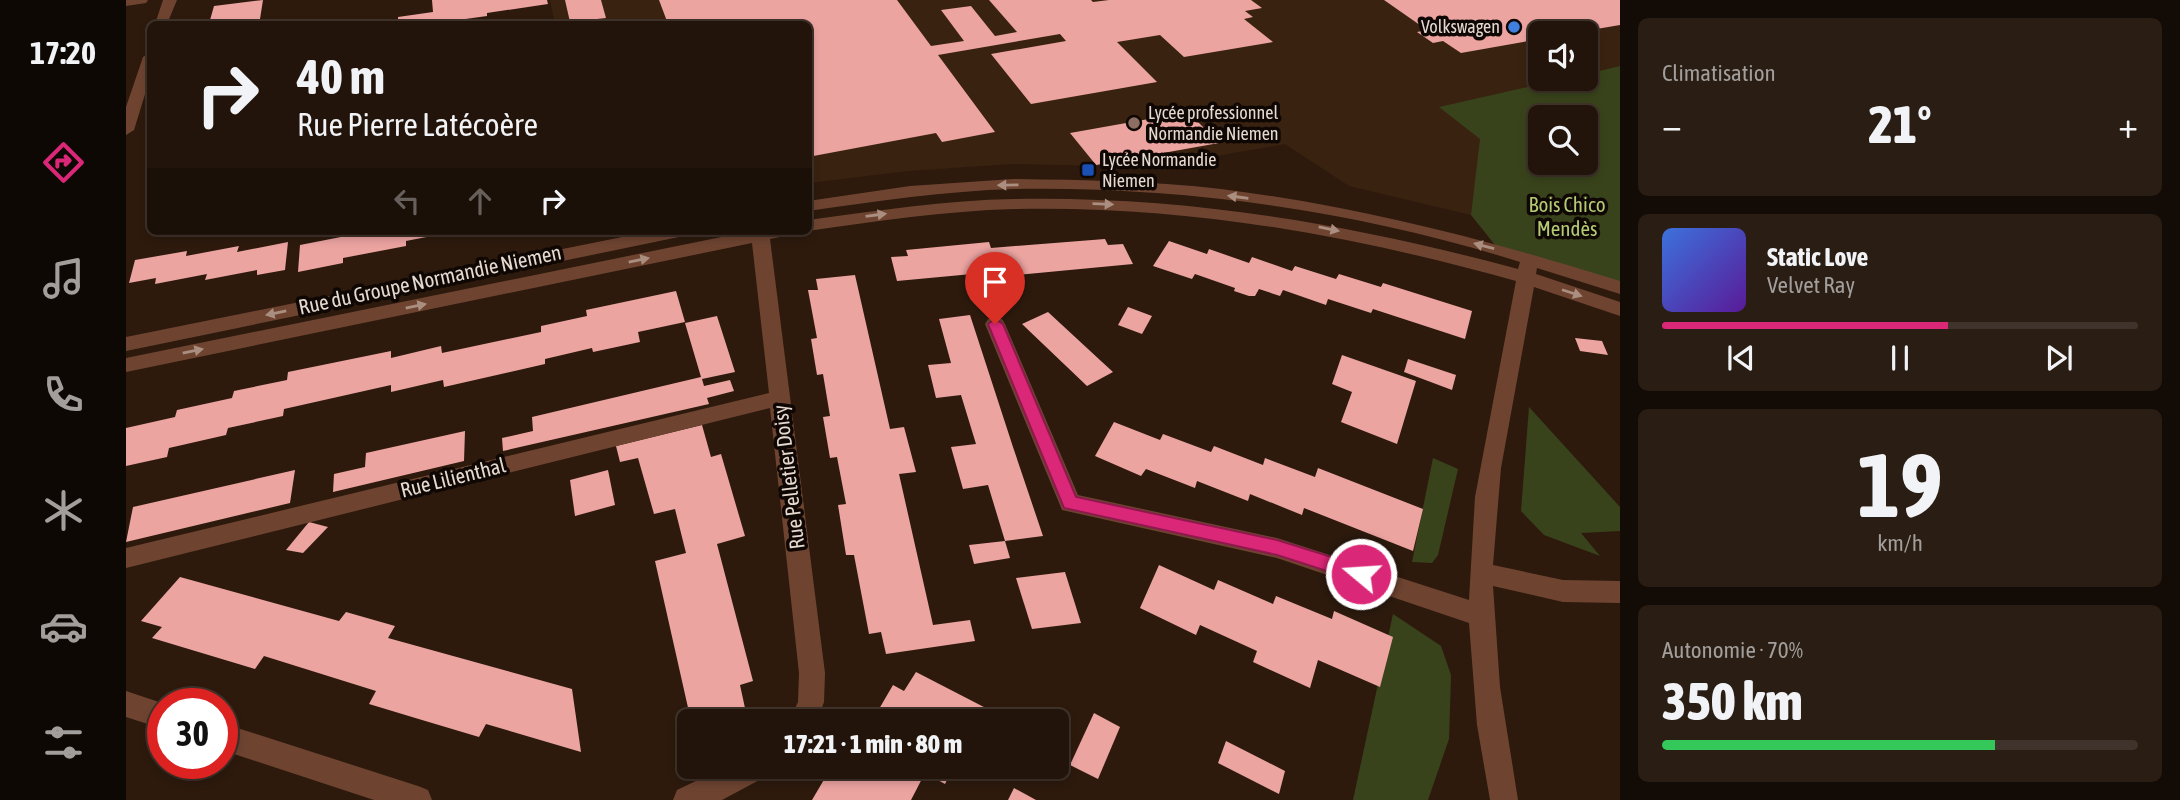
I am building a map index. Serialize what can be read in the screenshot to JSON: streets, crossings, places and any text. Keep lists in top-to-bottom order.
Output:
{
  "streets": {
    "street": ["Rue du Groupe Normandie Niemen", "Rue Pelletier Doisy", "Rue Lilienthal"]
  },
  "crossings": [
    ["Rue Pelletier Doisy", "Rue Lilienthal"]
  ],
  "parks": ["Bois Chico Mendès"],
  "places": {
    "other": ["Volkswagen", "Lycée professionnel Normandie Niemen"],
    "transit": ["Lycée Normandie Niemen"]
  },
  "page": {
    "tabs": "17:20",
    "tile": [
      "Climatisation",
      ["19", "km/h"],
      ["Autonomie · 70%", "350 km"]
    ],
    "turn": ["40 m", "Rue Pierre Latécoère"],
    "heat": ["−", "21°", "+"],
    "song": ["Static Love", "Velvet Ray"],
    "limit": "30",
    "trip": "17:21 · 1 min · 80 m"
  }
}
